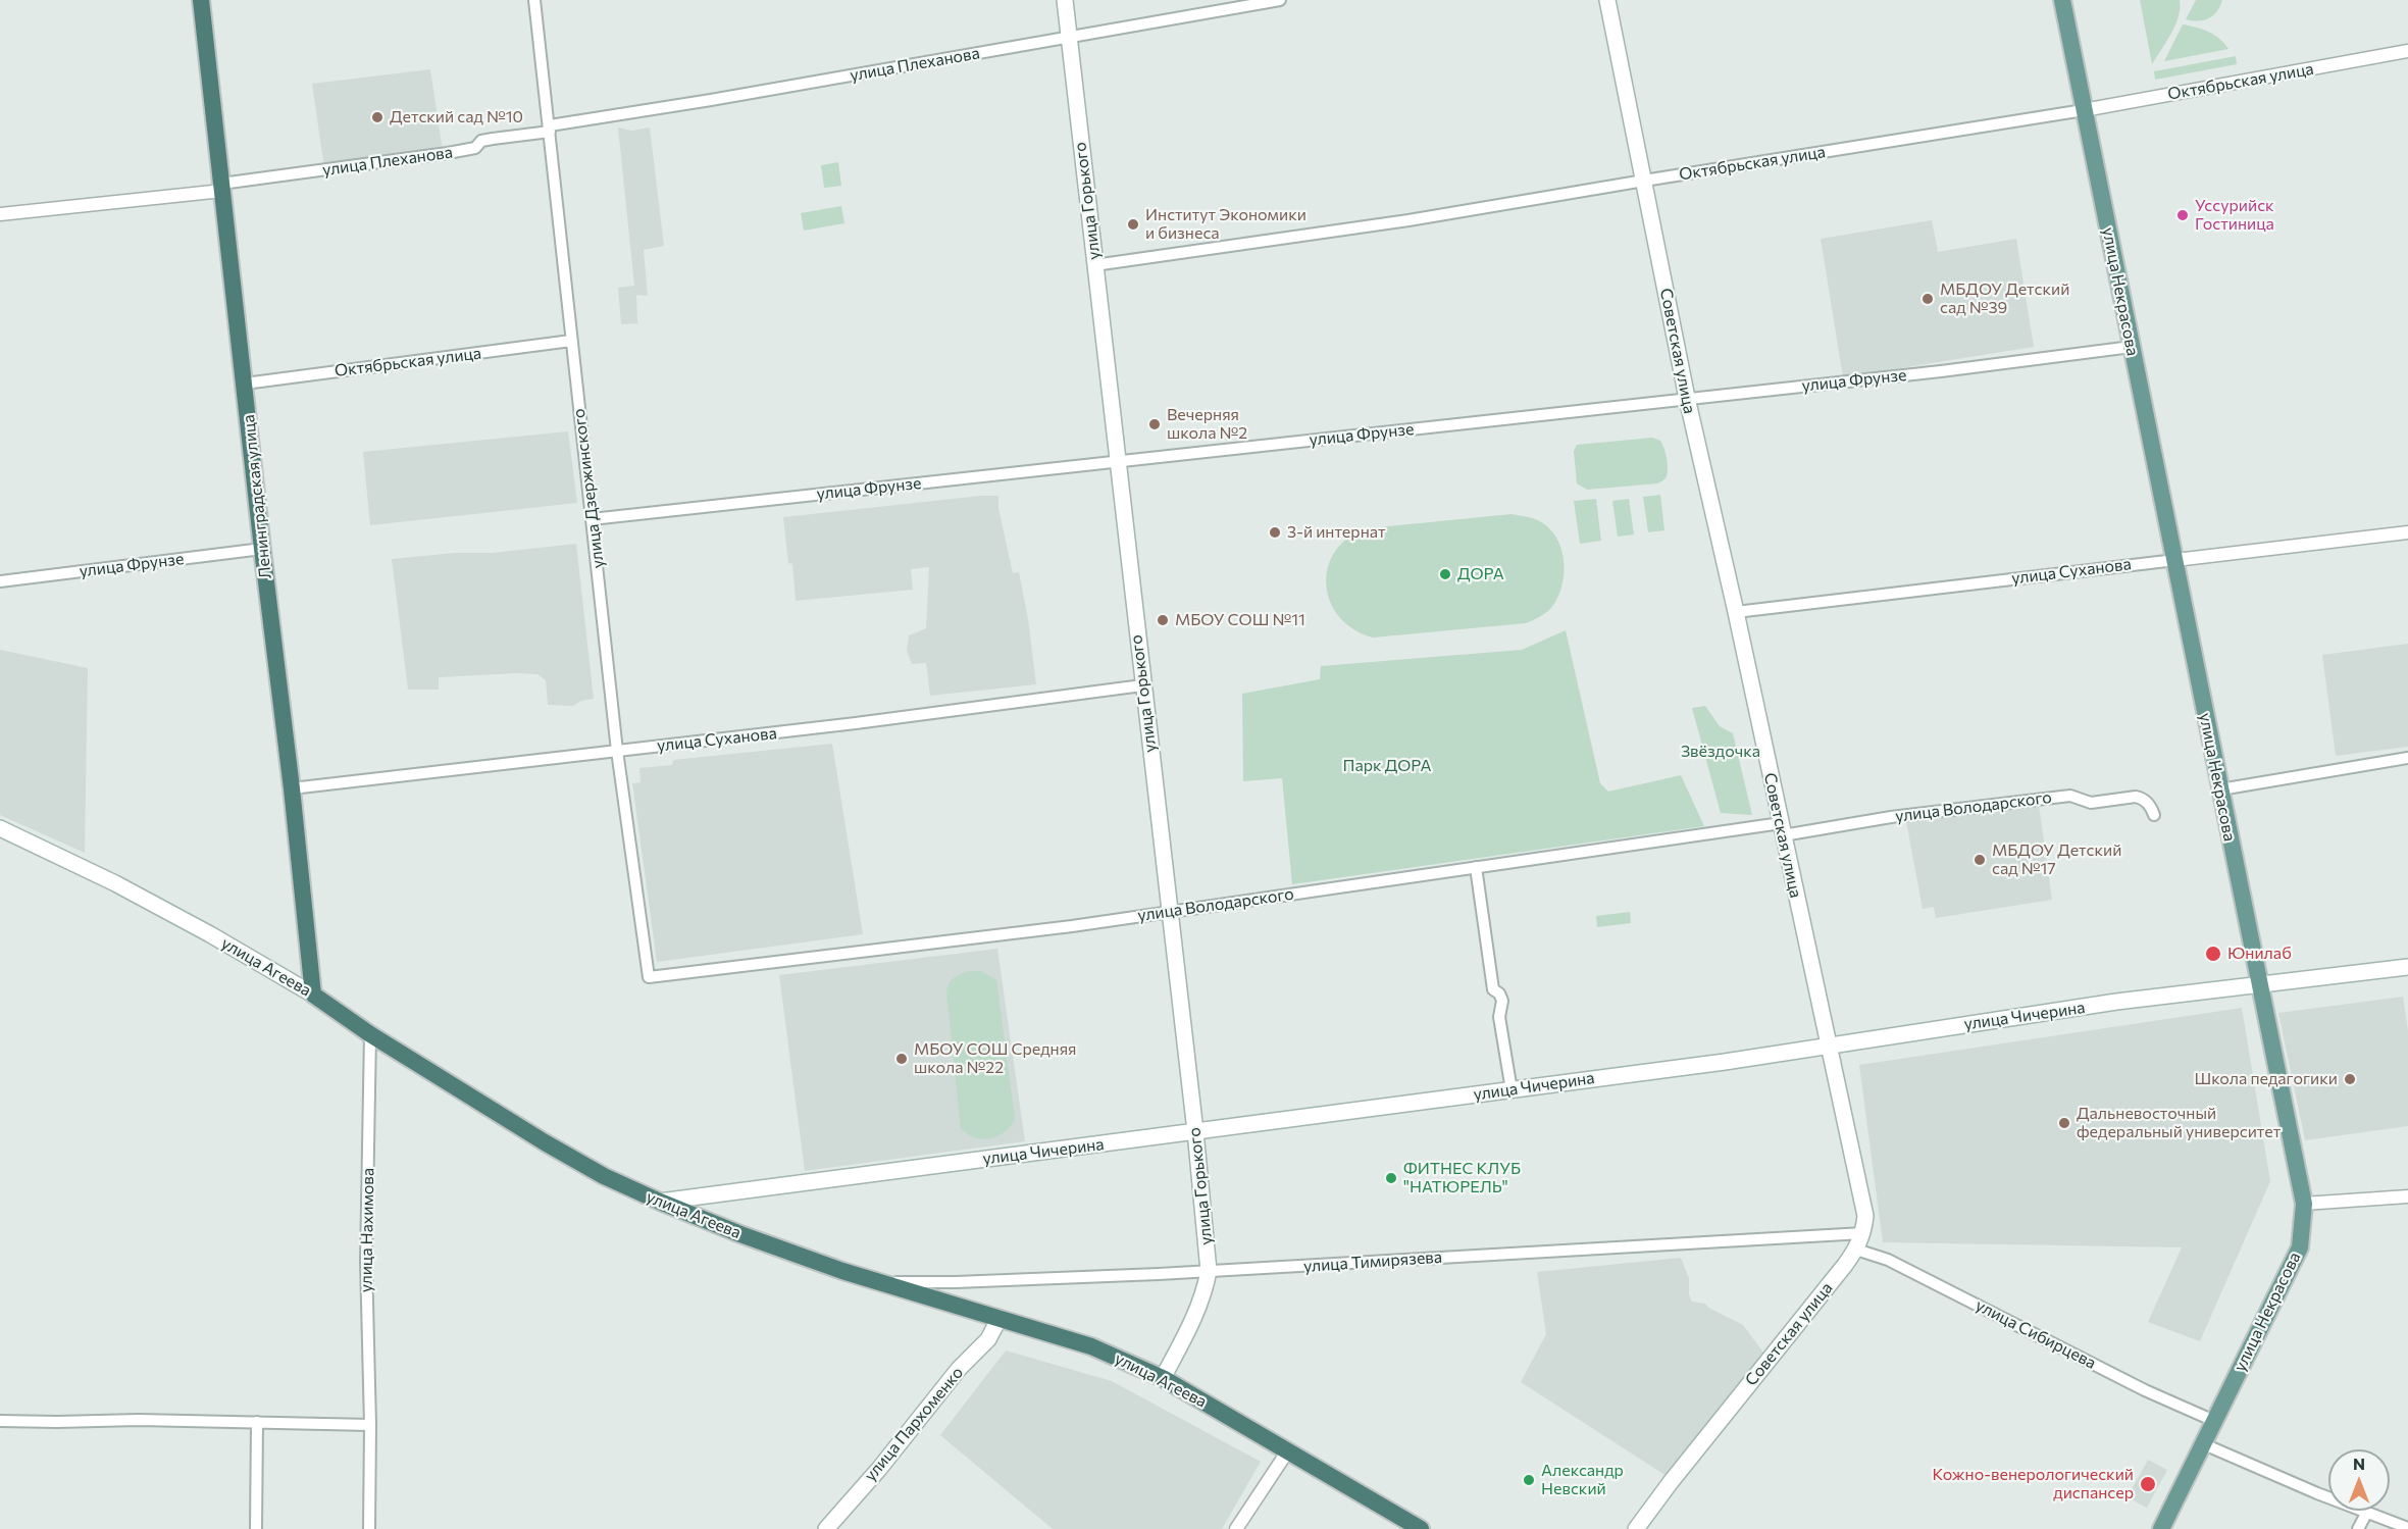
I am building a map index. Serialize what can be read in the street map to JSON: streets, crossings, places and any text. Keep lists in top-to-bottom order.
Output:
{
  "streets": {
    "highway": ["Ленинградская улица", "улица Агеева"],
    "main road": [
      "улица Горького",
      "улица Некрасова",
      "Советская улица",
      "улица Чичерина",
      "улица Пархоменко"
    ],
    "street": [
      "улица Плеханова",
      "Октябрьская улица",
      "улица Фрунзе",
      "улица Дзержинского",
      "улица Суханова",
      "улица Володарского",
      "улица Нахимова",
      "улица Тимирязева",
      "улица Сибирцева"
    ]
  },
  "crossings": [
    ["улица Плеханова", "улица Горького"],
    ["улица Плеханова", "улица Дзержинского"],
    ["улица Плеханова", "Ленинградская улица"],
    ["Октябрьская улица", "улица Горького"],
    ["Октябрьская улица", "улица Некрасова"],
    ["Октябрьская улица", "Советская улица"],
    ["Октябрьская улица", "улица Дзержинского"],
    ["Октябрьская улица", "Ленинградская улица"],
    ["улица Горького", "улица Фрунзе"],
    ["улица Горького", "улица Суханова"],
    ["улица Горького", "улица Володарского"],
    ["улица Горького", "улица Агеева"],
    ["улица Горького", "улица Чичерина"],
    ["улица Горького", "улица Тимирязева"],
    ["улица Некрасова", "улица Фрунзе"],
    ["улица Некрасова", "улица Суханова"],
    ["улица Некрасова", "улица Чичерина"],
    ["улица Некрасова", "улица Сибирцева"],
    ["Советская улица", "улица Фрунзе"],
    ["Советская улица", "улица Суханова"],
    ["Советская улица", "улица Володарского"],
    ["Советская улица", "улица Чичерина"],
    ["Советская улица", "улица Тимирязева"],
    ["Советская улица", "улица Сибирцева"],
    ["улица Фрунзе", "улица Дзержинского"],
    ["улица Фрунзе", "Ленинградская улица"],
    ["улица Дзержинского", "улица Суханова"],
    ["улица Дзержинского", "улица Володарского"],
    ["Ленинградская улица", "улица Суханова"],
    ["Ленинградская улица", "улица Агеева"],
    ["улица Агеева", "улица Чичерина"],
    ["улица Агеева", "улица Нахимова"],
    ["улица Агеева", "улица Тимирязева"],
    ["улица Агеева", "улица Пархоменко"]
  ],
  "parks": ["Звёздочка", "Парк ДОРА"],
  "places": [
    "Детский сад №10",
    "Уссурийск Гостиница",
    "Институт Экономики и бизнеса",
    "МБДОУ Детский сад №39",
    "Вечерняя школа №2",
    "3-й интернат",
    "ДОРА",
    "МБОУ СОШ №11",
    "МБДОУ Детский сад №17",
    "Юнилаб",
    "МБОУ СОШ Средняя школа №22",
    "Школа педагогики",
    "Дальневосточный федеральный университет",
    "ФИТНЕС КЛУБ \"НАТЮРЕЛЬ\"",
    "Александр Невский",
    "Кожно-венерологический диспансер"
  ],
  "north": "top"
}
